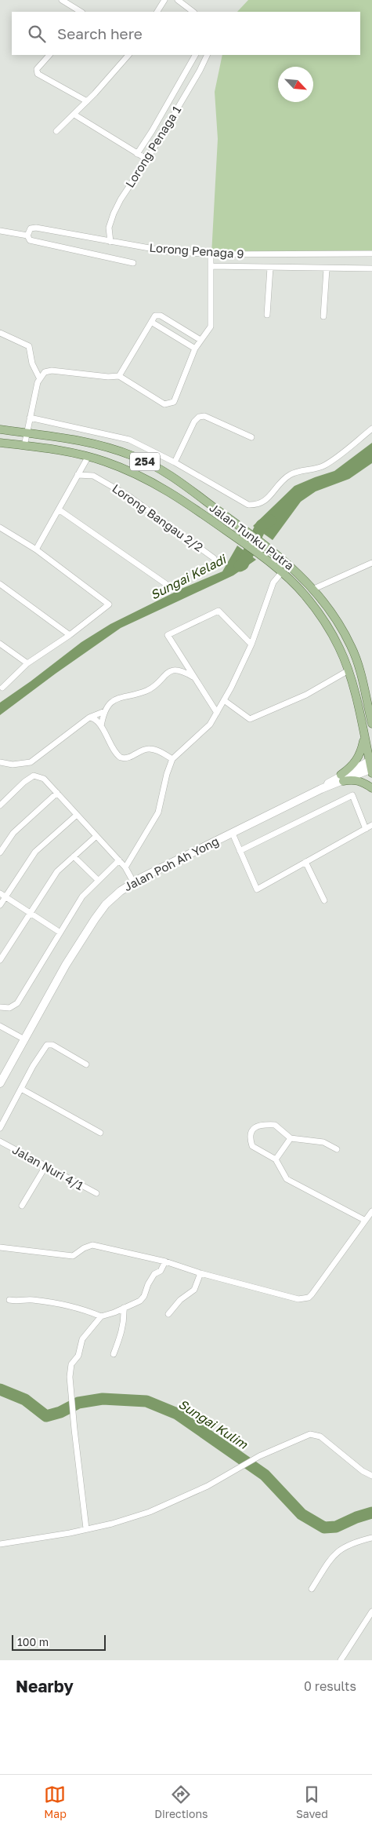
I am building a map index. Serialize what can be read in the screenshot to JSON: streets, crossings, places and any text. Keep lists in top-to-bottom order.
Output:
{
  "streets": {
    "main road": ["254", "Jalan Tunku Putra", "Jalan Poh Ah Yong"],
    "street": [
      "Lorong Penaga 1",
      "Lorong Penaga 9",
      "Lorong Bangau 2/2",
      "Jalan Nuri 4/1"
    ]
  },
  "crossings": [
    ["Lorong Penaga 1", "Lorong Penaga 9"],
    ["Jalan Tunku Putra", "Jalan Poh Ah Yong"]
  ],
  "water": ["Sungai Keladi", "Sungai Kulim"],
  "scale_bar": "100 m",
  "north": "bottom right",
  "page": {
    "search": "Search here",
    "scale": "100 m",
    "heading": ["Nearby", "0 results"],
    "nav": ["Map", "Directions", "Saved"]
  }
}
